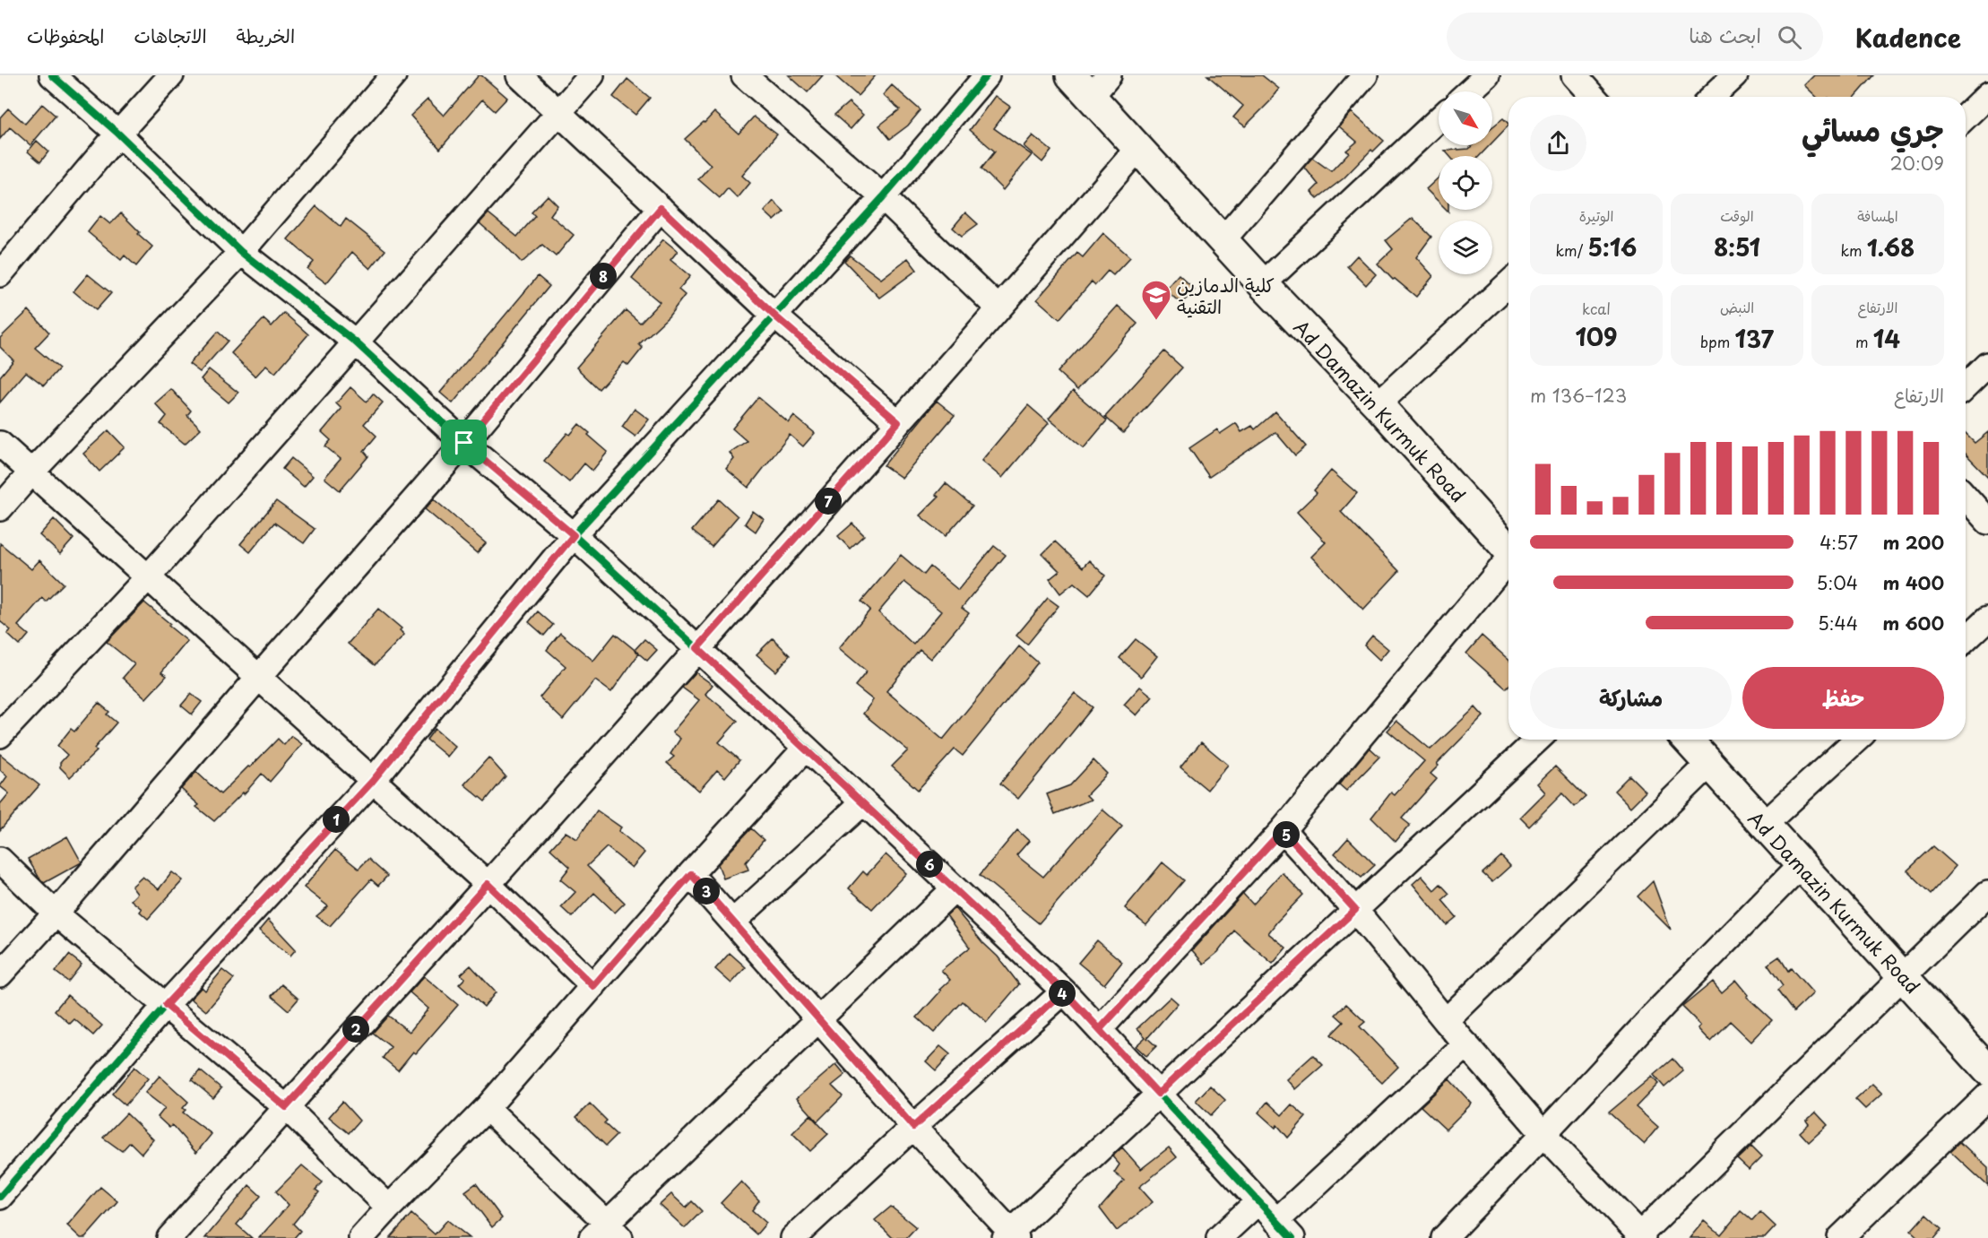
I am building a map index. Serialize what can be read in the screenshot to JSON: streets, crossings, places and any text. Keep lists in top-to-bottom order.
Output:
{
  "streets": {
    "highway": ["Ad Damazin Kurmuk Road"]
  },
  "places": {
    "school or university": ["كلية الدمازين التقنية"]
  },
  "north": "bottom right",
  "page": {
    "header": "Kadence",
    "search": "ابحث هنا",
    "nav": ["الخريطة", "الاتجاهات", "المحفوظات"],
    "heading": ["جري مسائي", "20:09"],
    "stats": [
      ["المسافة", "1.68 km"],
      ["الوقت", "8:51"],
      ["الوتيرة", "5:16 /km"],
      ["الارتفاع", "14 m"],
      ["النبض", "137 bpm"],
      ["kcal", "109"]
    ],
    "pins": [
      "8",
      "7",
      "1",
      "5",
      "6",
      "3",
      "4",
      "2"
    ],
    "chart": ["الارتفاع", "123–136 m"],
    "list": [
      {
        "name": "200 m",
        "note": "4:57"
      },
      {
        "name": "400 m",
        "note": "5:04"
      },
      {
        "name": "600 m",
        "note": "5:44"
      }
    ],
    "buttons": ["حفظ", "مشاركة"]
  }
}
